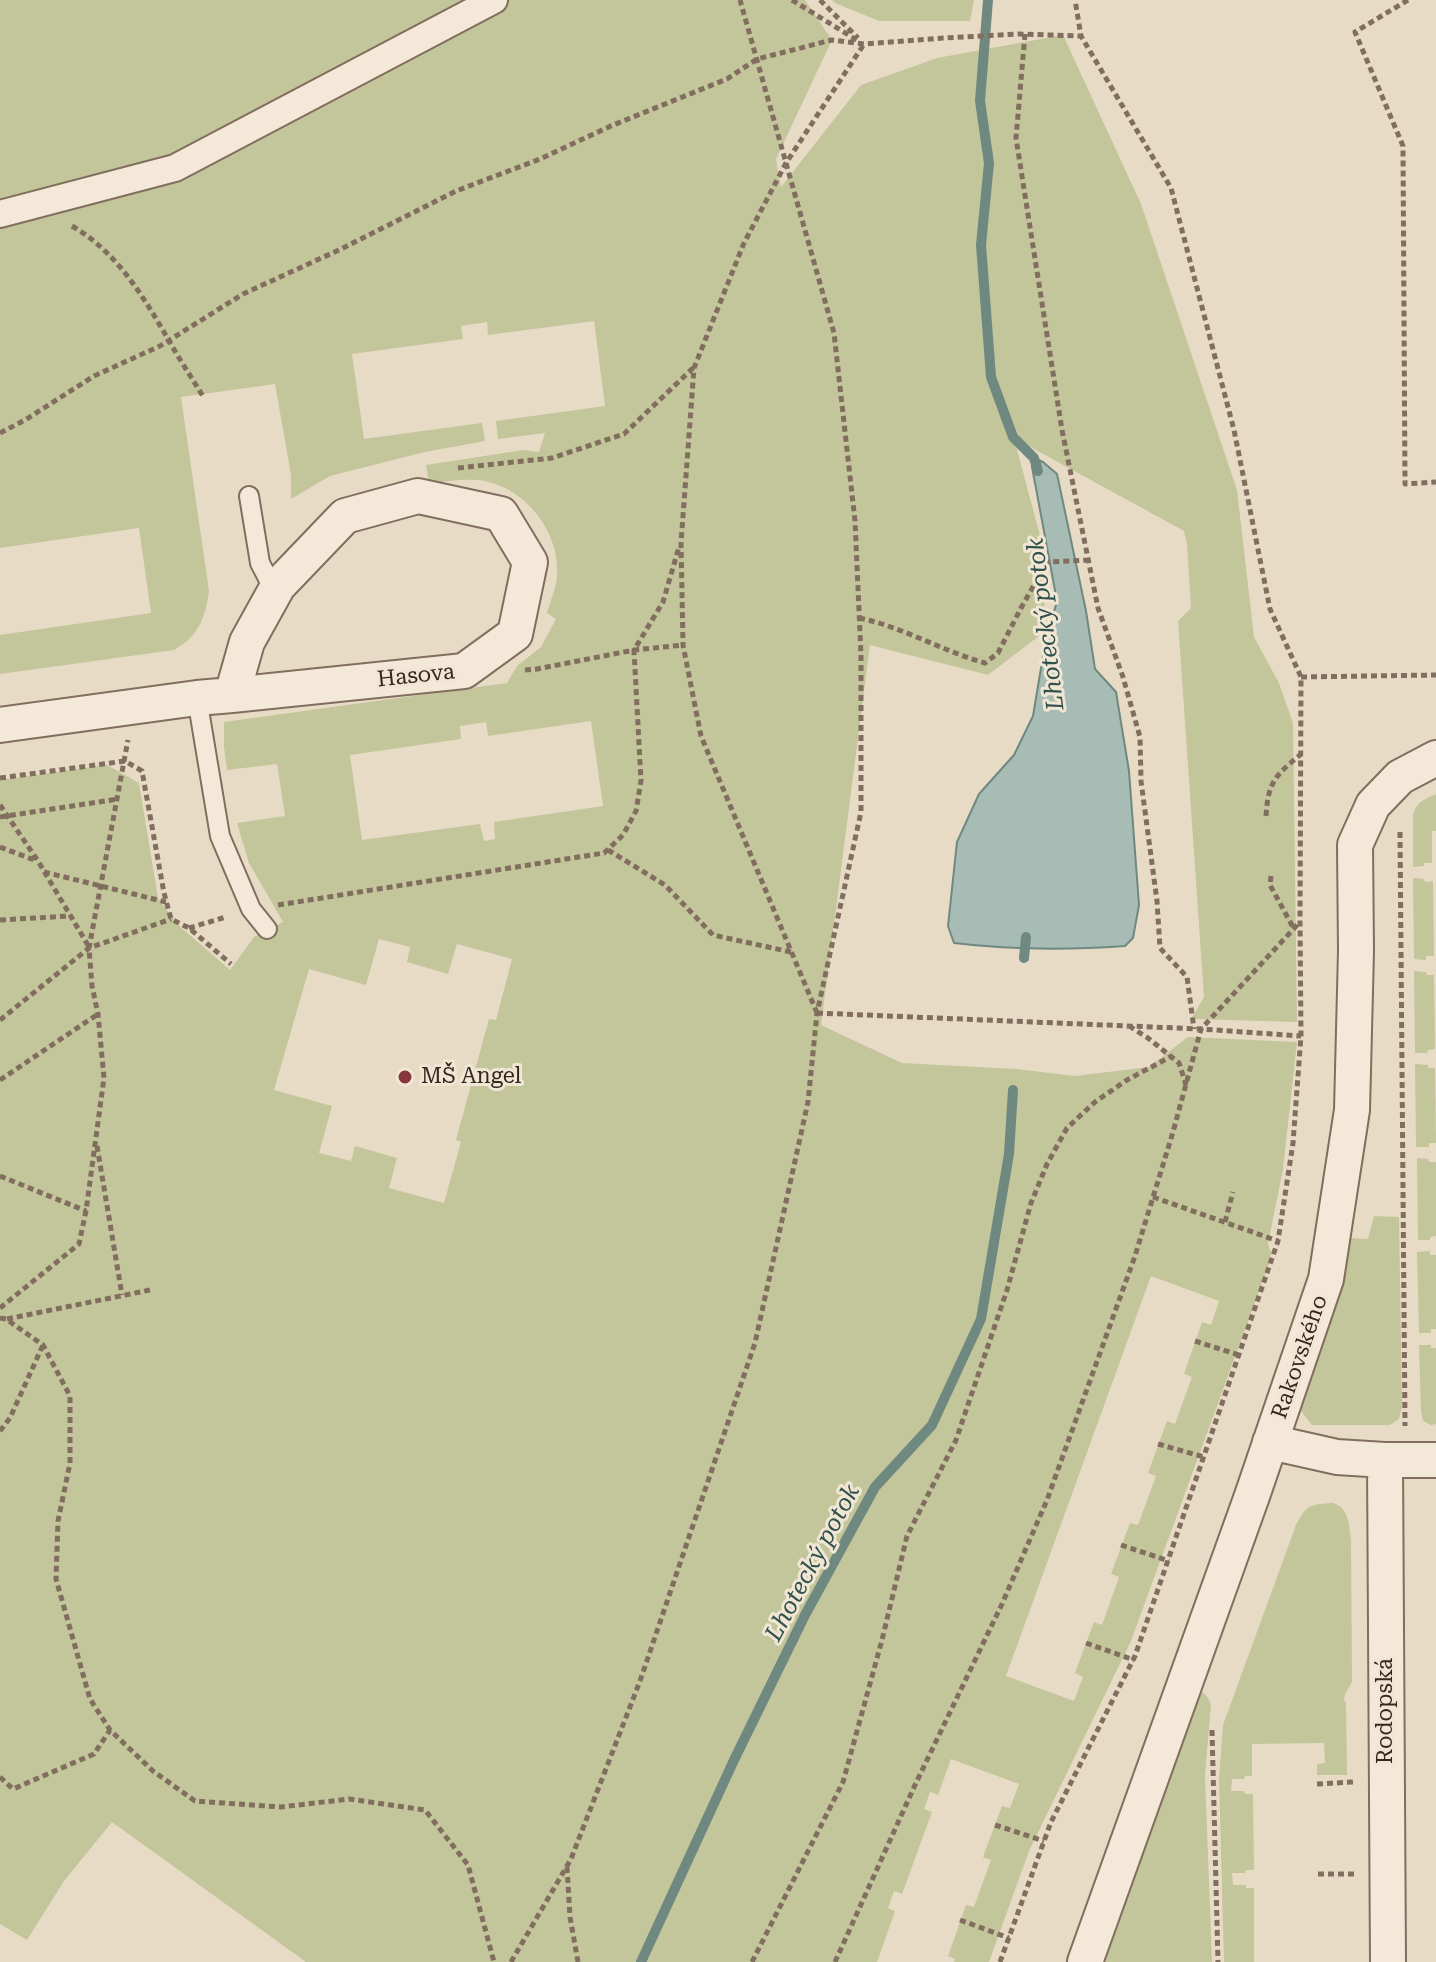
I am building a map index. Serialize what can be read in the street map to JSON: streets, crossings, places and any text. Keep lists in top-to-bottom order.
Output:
{
  "streets": {
    "street": ["Hasova", "Rakovského", "Rodopská"]
  },
  "water": ["Lhotecký potok"],
  "places": ["MŠ Angel"]
}
